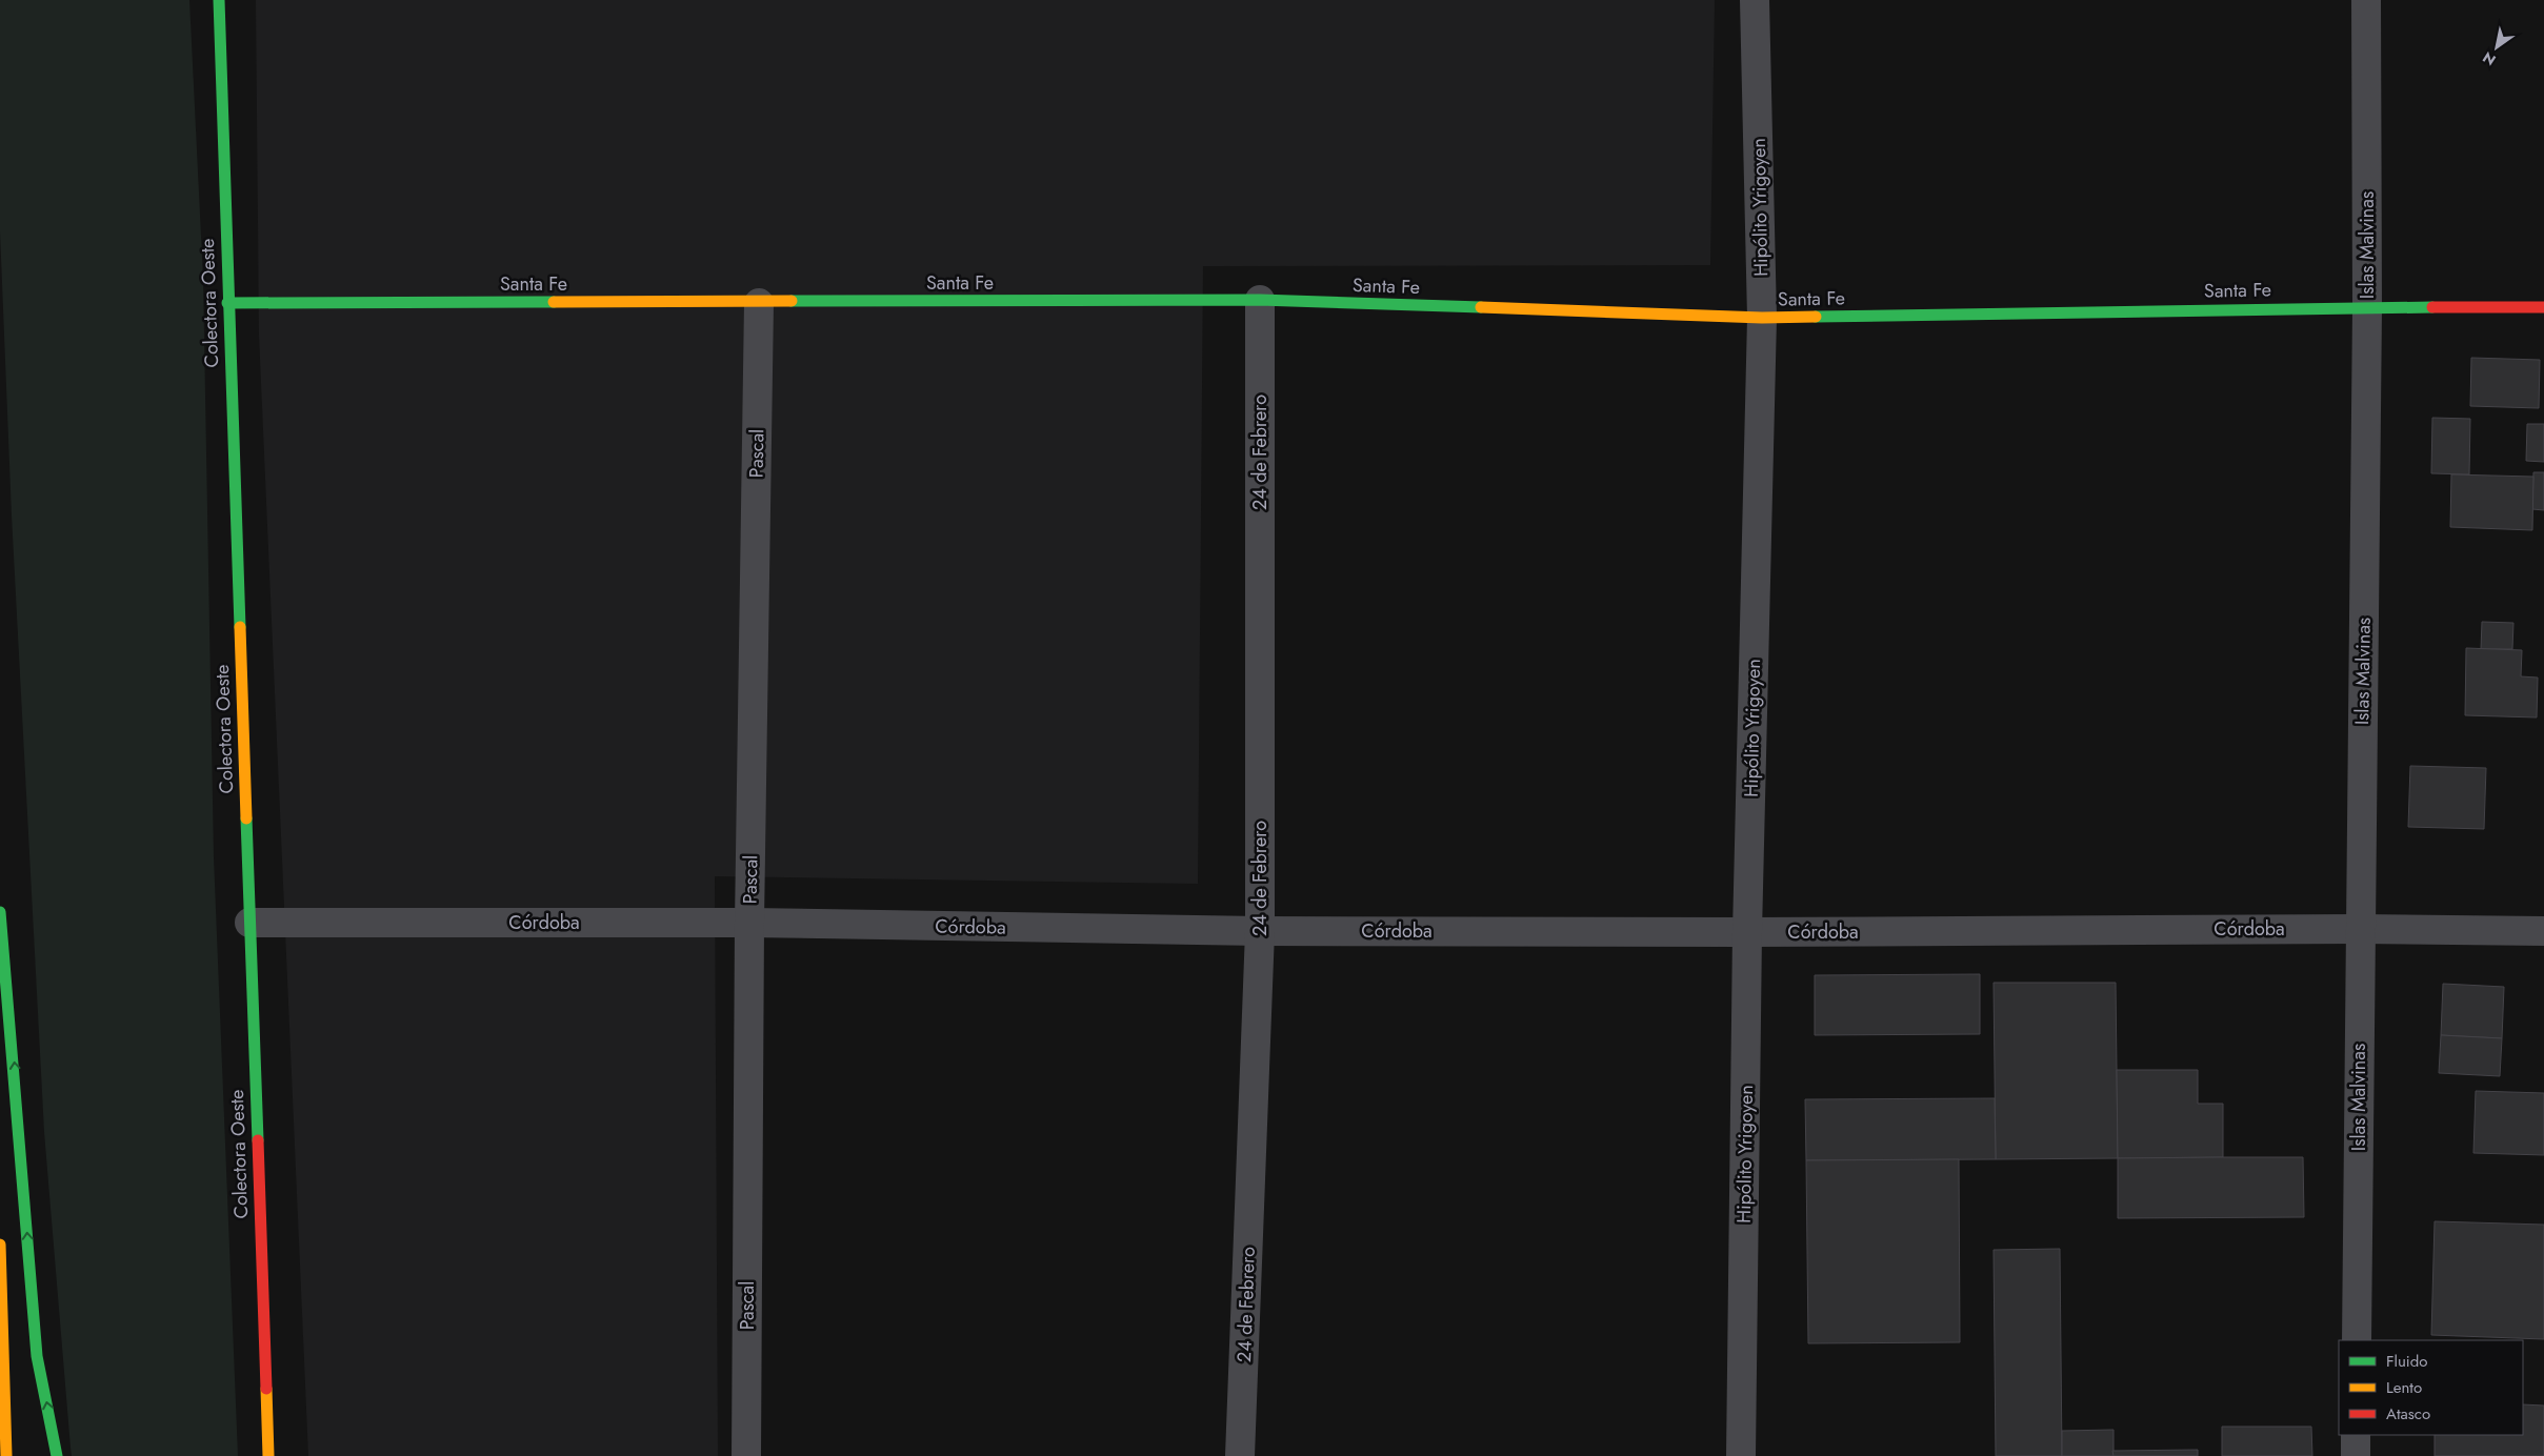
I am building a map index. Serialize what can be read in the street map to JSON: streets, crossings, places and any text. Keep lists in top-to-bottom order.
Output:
{
  "streets": {
    "main road": ["Santa Fe", "Colectora Oeste"],
    "street": [
      "Hipólito Yrigoyen",
      "Islas Malvinas",
      "24 de Febrero",
      "Pascal",
      "Córdoba"
    ]
  },
  "crossings": [
    ["Hipólito Yrigoyen", "Santa Fe"],
    ["Hipólito Yrigoyen", "Córdoba"],
    ["Islas Malvinas", "Santa Fe"],
    ["Islas Malvinas", "Córdoba"],
    ["Santa Fe", "Colectora Oeste"],
    ["Santa Fe", "24 de Febrero"],
    ["Santa Fe", "Pascal"],
    ["Colectora Oeste", "Córdoba"],
    ["24 de Febrero", "Córdoba"],
    ["Pascal", "Córdoba"]
  ],
  "legend": ["Fluido", "Lento", "Atasco"],
  "north": "bottom left"
}
